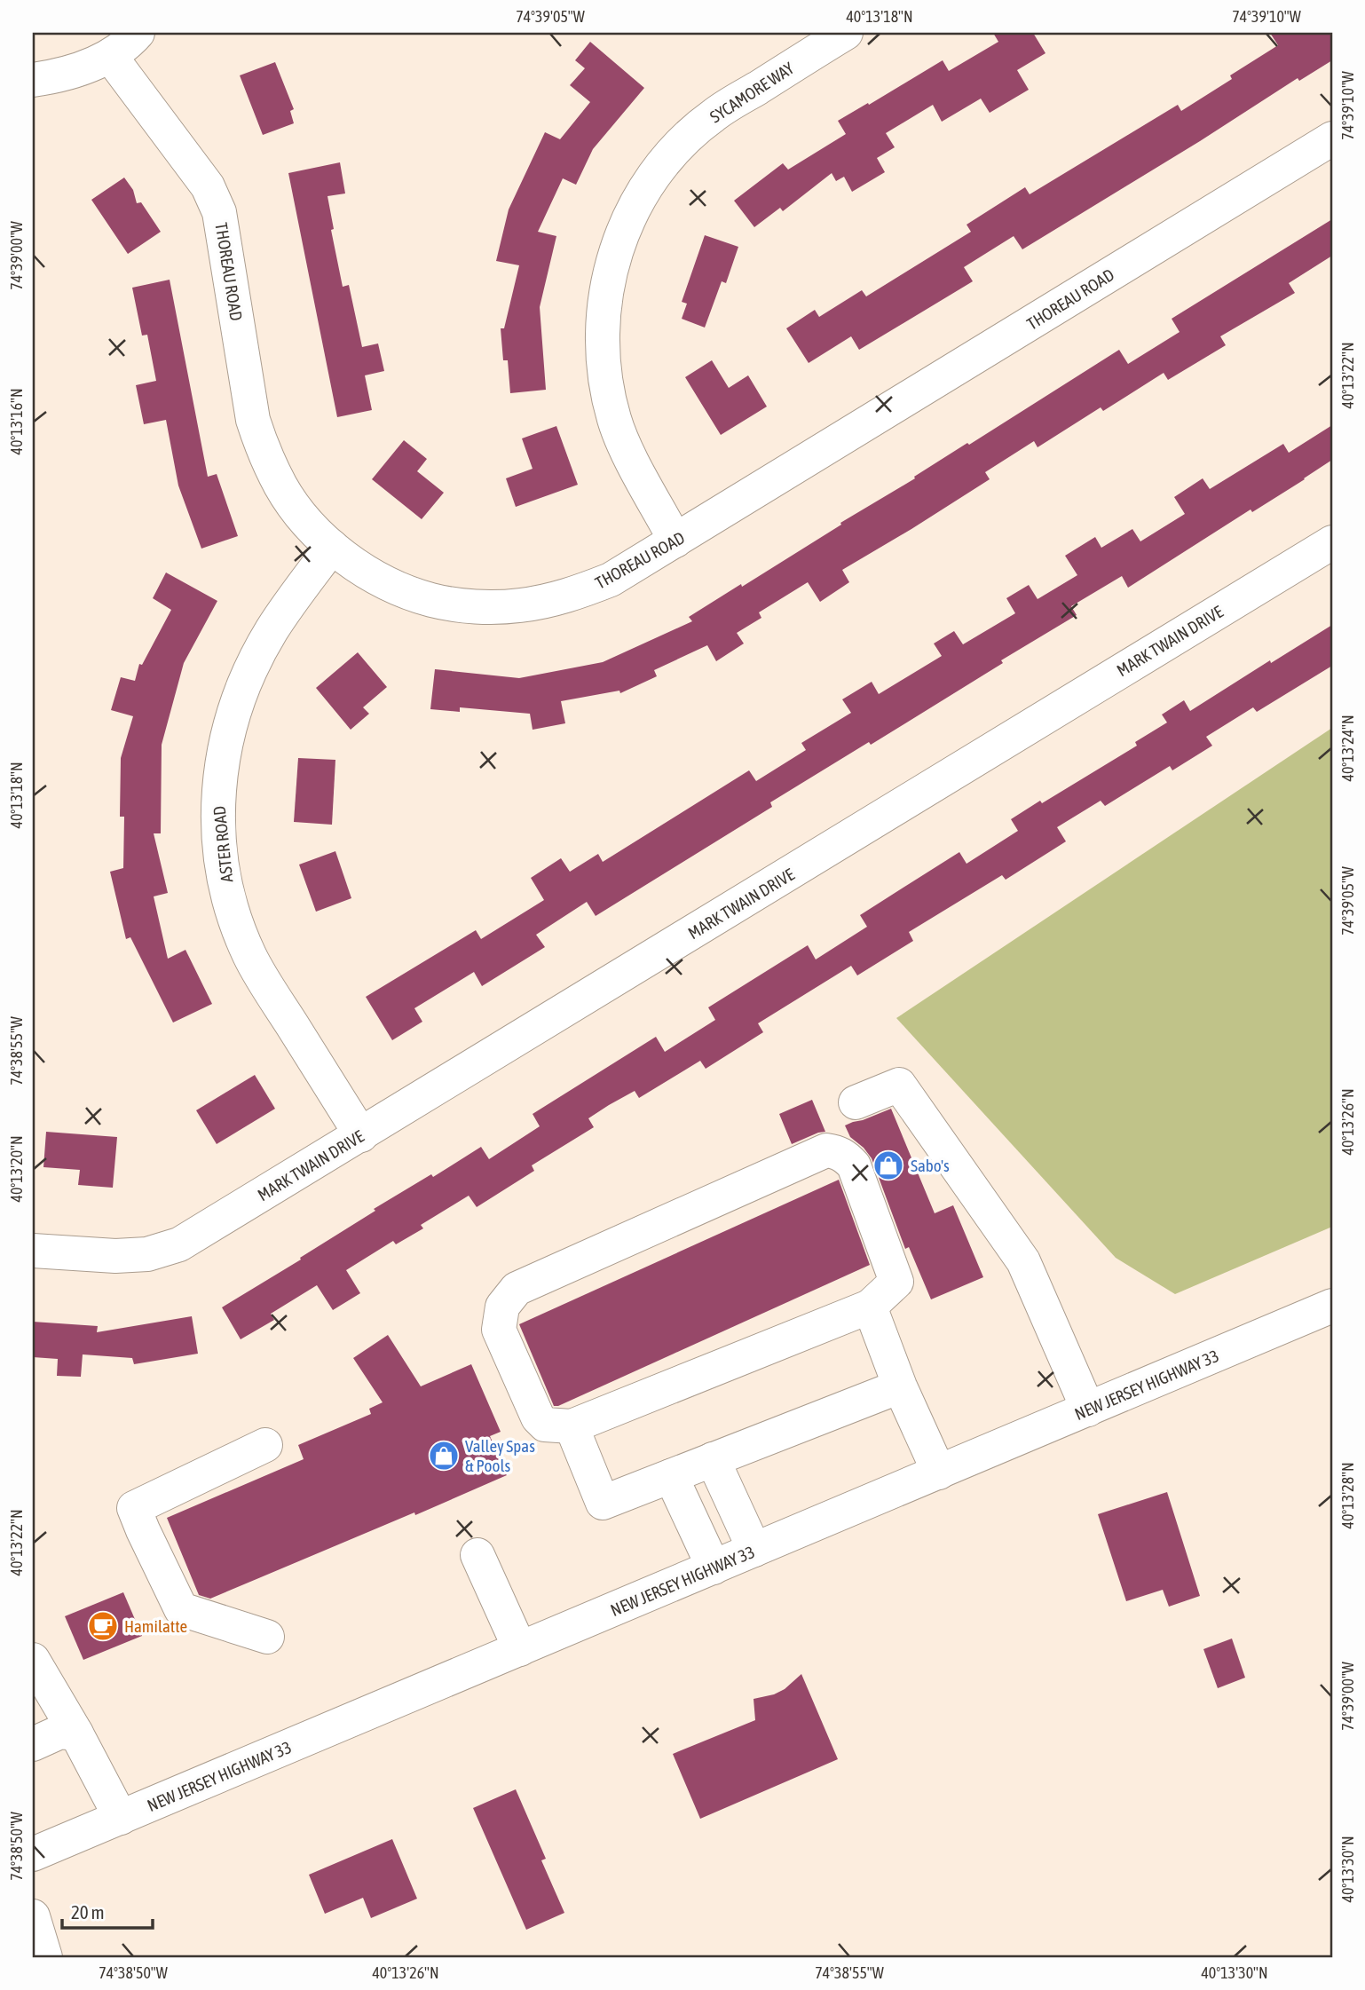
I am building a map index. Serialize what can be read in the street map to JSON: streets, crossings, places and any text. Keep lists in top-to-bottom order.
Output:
{
  "streets": {
    "street": [
      "SYCAMORE WAY",
      "THOREAU ROAD",
      "MARK TWAIN DRIVE",
      "ASTER ROAD",
      "NEW JERSEY HIGHWAY 33"
    ]
  },
  "crossings": [
    ["SYCAMORE WAY", "THOREAU ROAD"],
    ["THOREAU ROAD", "ASTER ROAD"],
    ["MARK TWAIN DRIVE", "ASTER ROAD"]
  ],
  "places": {
    "shop": ["Sabo's", "Valley Spas & Pools"],
    "cafe": ["Hamilatte"]
  },
  "scale_bar": "20 m",
  "coordinates": [
    "74°39'05\"W",
    "40°13'18\"N",
    "74°39'10\"W",
    "74°39'00\"W",
    "40°13'22\"N",
    "40°13'16\"N",
    "40°13'24\"N",
    "74°38'55\"W",
    "40°13'26\"N",
    "40°13'20\"N",
    "40°13'28\"N",
    "74°38'50\"W",
    "40°13'30\"N"
  ]
}
